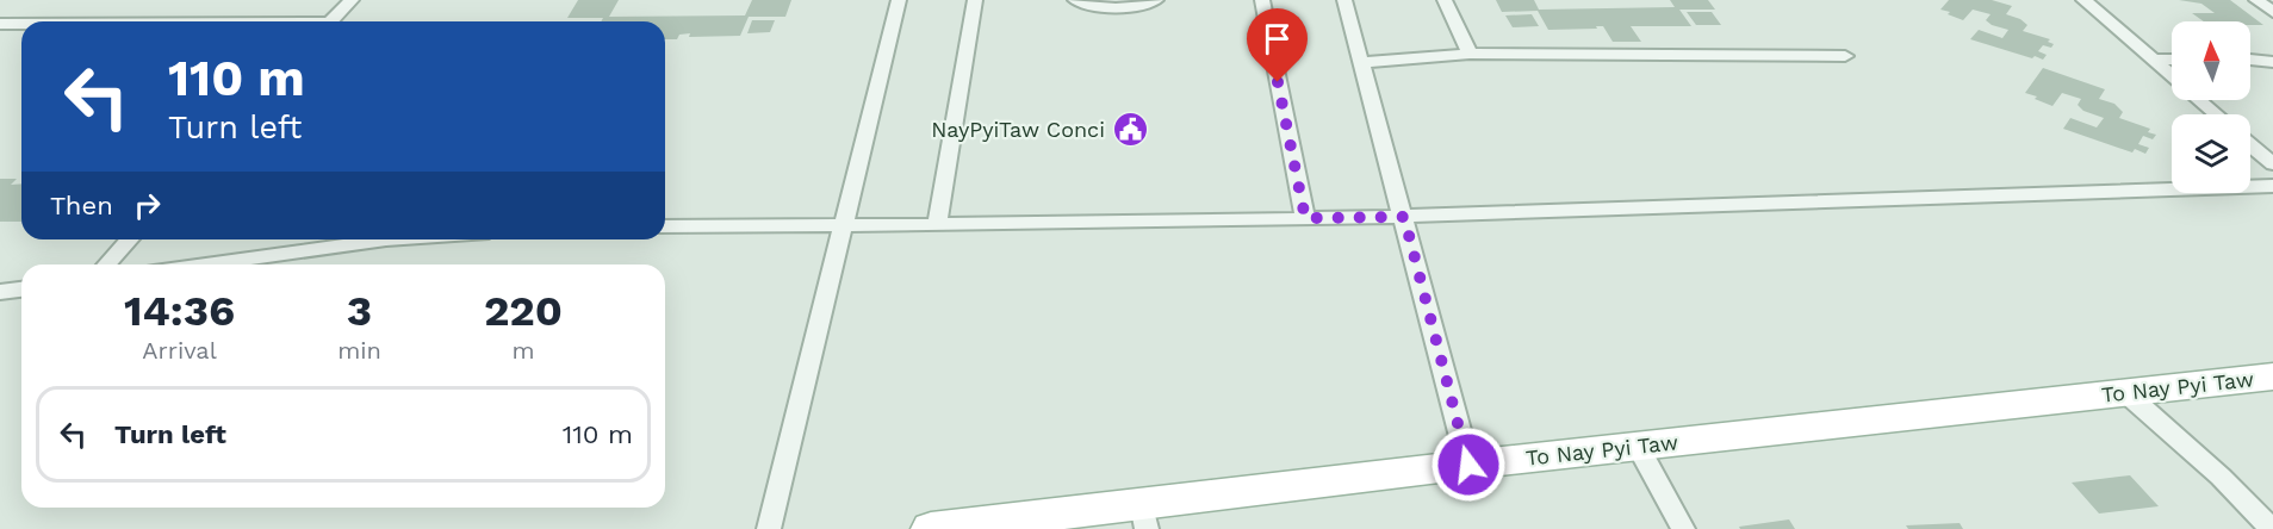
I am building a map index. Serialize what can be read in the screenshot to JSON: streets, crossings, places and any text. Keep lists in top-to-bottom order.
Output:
{
  "streets": {
    "main road": ["To Nay Pyi Taw"]
  },
  "places": {
    "public building": ["NayPyiTaw Conci"]
  },
  "north": "top",
  "page": {
    "turn": ["110 m", "Turn left"],
    "then": "Then",
    "eta": [
      "14:36",
      "Arrival",
      "3",
      "min",
      "220",
      "m"
    ],
    "list": [
      {
        "name": "Turn left",
        "value": "110 m"
      }
    ]
  }
}
